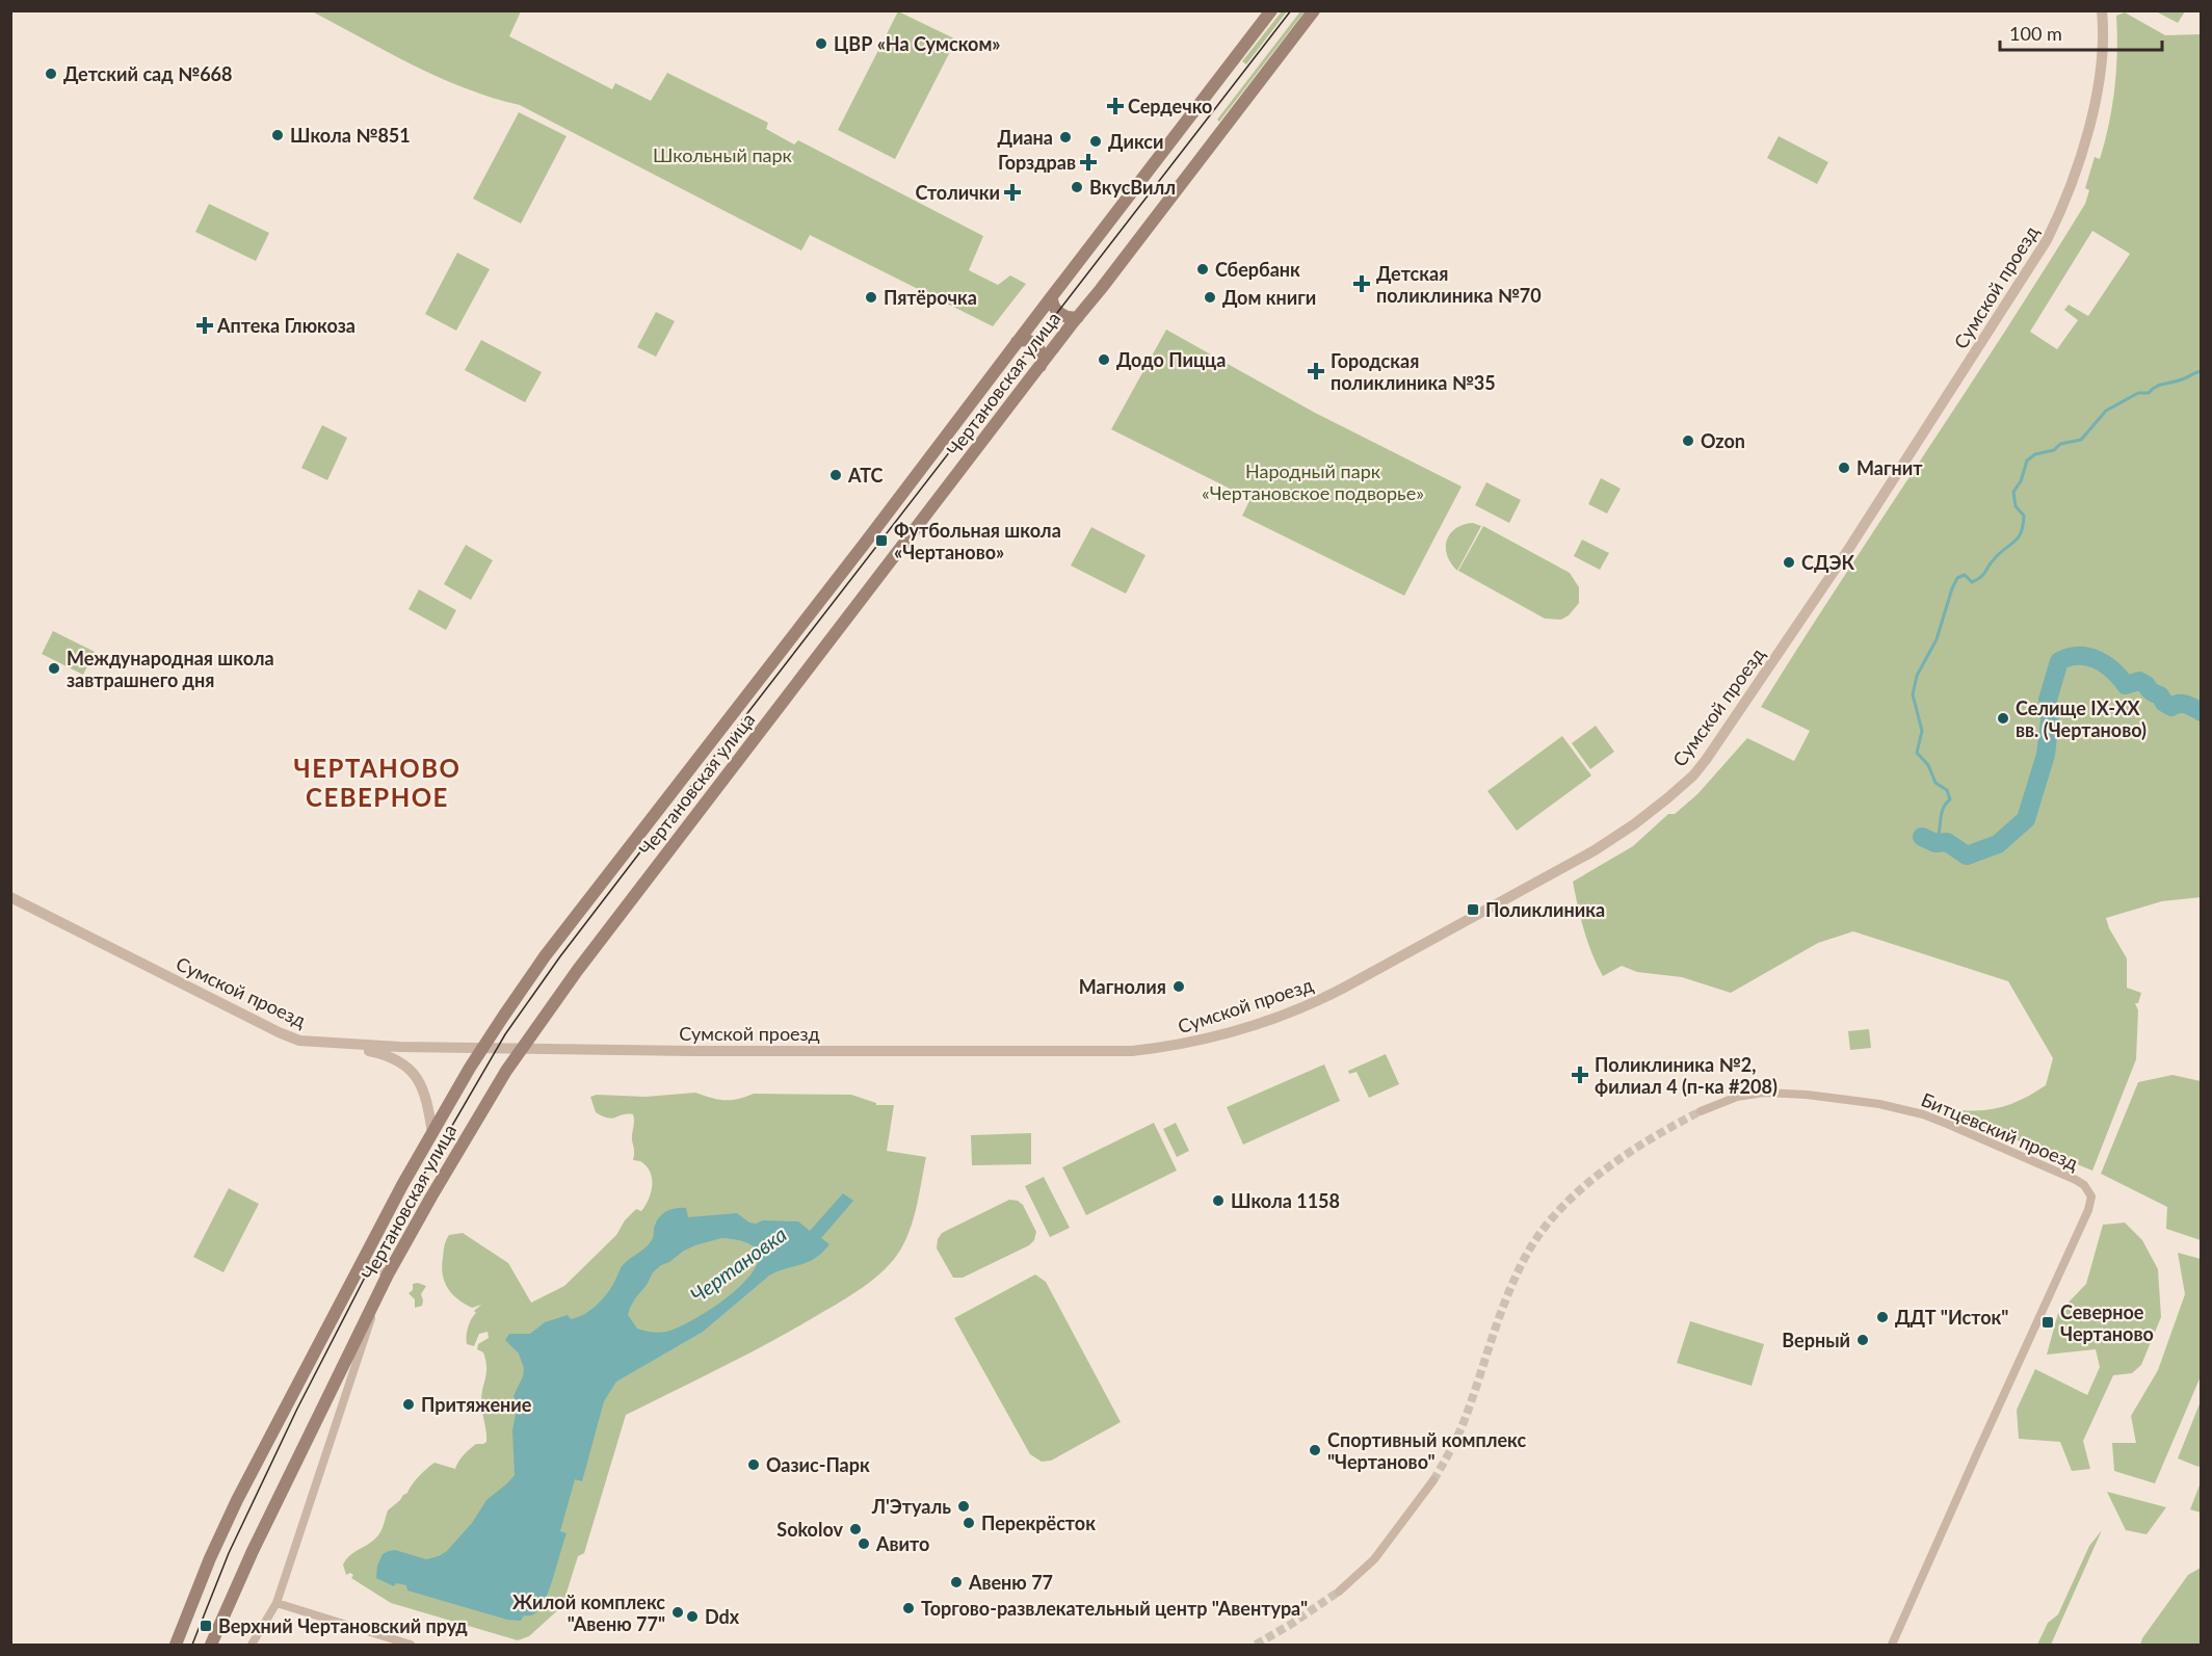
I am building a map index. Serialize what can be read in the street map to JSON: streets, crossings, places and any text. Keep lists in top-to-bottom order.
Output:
{
  "streets": {
    "main road": ["Чертановская улица"],
    "street": ["Сумской проезд", "Битцевский проезд"]
  },
  "crossings": [
    ["Сумской проезд", "Чертановская улица"]
  ],
  "districts": ["ЧЕРТАНОВО СЕВЕРНОЕ"],
  "water": ["Чертановка"],
  "parks": ["Школьный парк", "Народный парк «Чертановское подворье»"],
  "places": {
    "other": [
      "ЦВР «На Сумском»",
      "Детский сад №668",
      "Школа №851",
      "Диана",
      "Дикси",
      "ВкусВилл",
      "Сбербанк",
      "Пятёрочка",
      "Дом книги",
      "Додо Пицца",
      "Ozon",
      "Магнит",
      "АТС",
      "СДЭК",
      "Международная школа завтрашнего дня",
      "Селище IX-XX вв. (Чертаново)",
      "Магнолия",
      "Школа 1158",
      "ДДТ \"Исток\"",
      "Верный",
      "Притяжение",
      "Спортивный комплекс \"Чертаново\"",
      "Оазис-Парк",
      "Л'Этуаль",
      "Перекрёсток",
      "Sokolov",
      "Авито",
      "Авеню 77",
      "Торгово-развлекательный центр \"Авентура\"",
      "Жилой комплекс \"Авеню 77\"",
      "Ddx"
    ],
    "health": [
      "Сердечко",
      "Горздрав",
      "Столички",
      "Детская поликлиника №70",
      "Аптека Глюкоза",
      "Городская поликлиника №35",
      "Поликлиника №2, филиал 4 (п-ка #208)"
    ],
    "transit": [
      "Футбольная школа «Чертаново»",
      "Поликлиника",
      "Северное Чертаново",
      "Верхний Чертановский пруд"
    ]
  },
  "scale_bar": "100 m"
}
